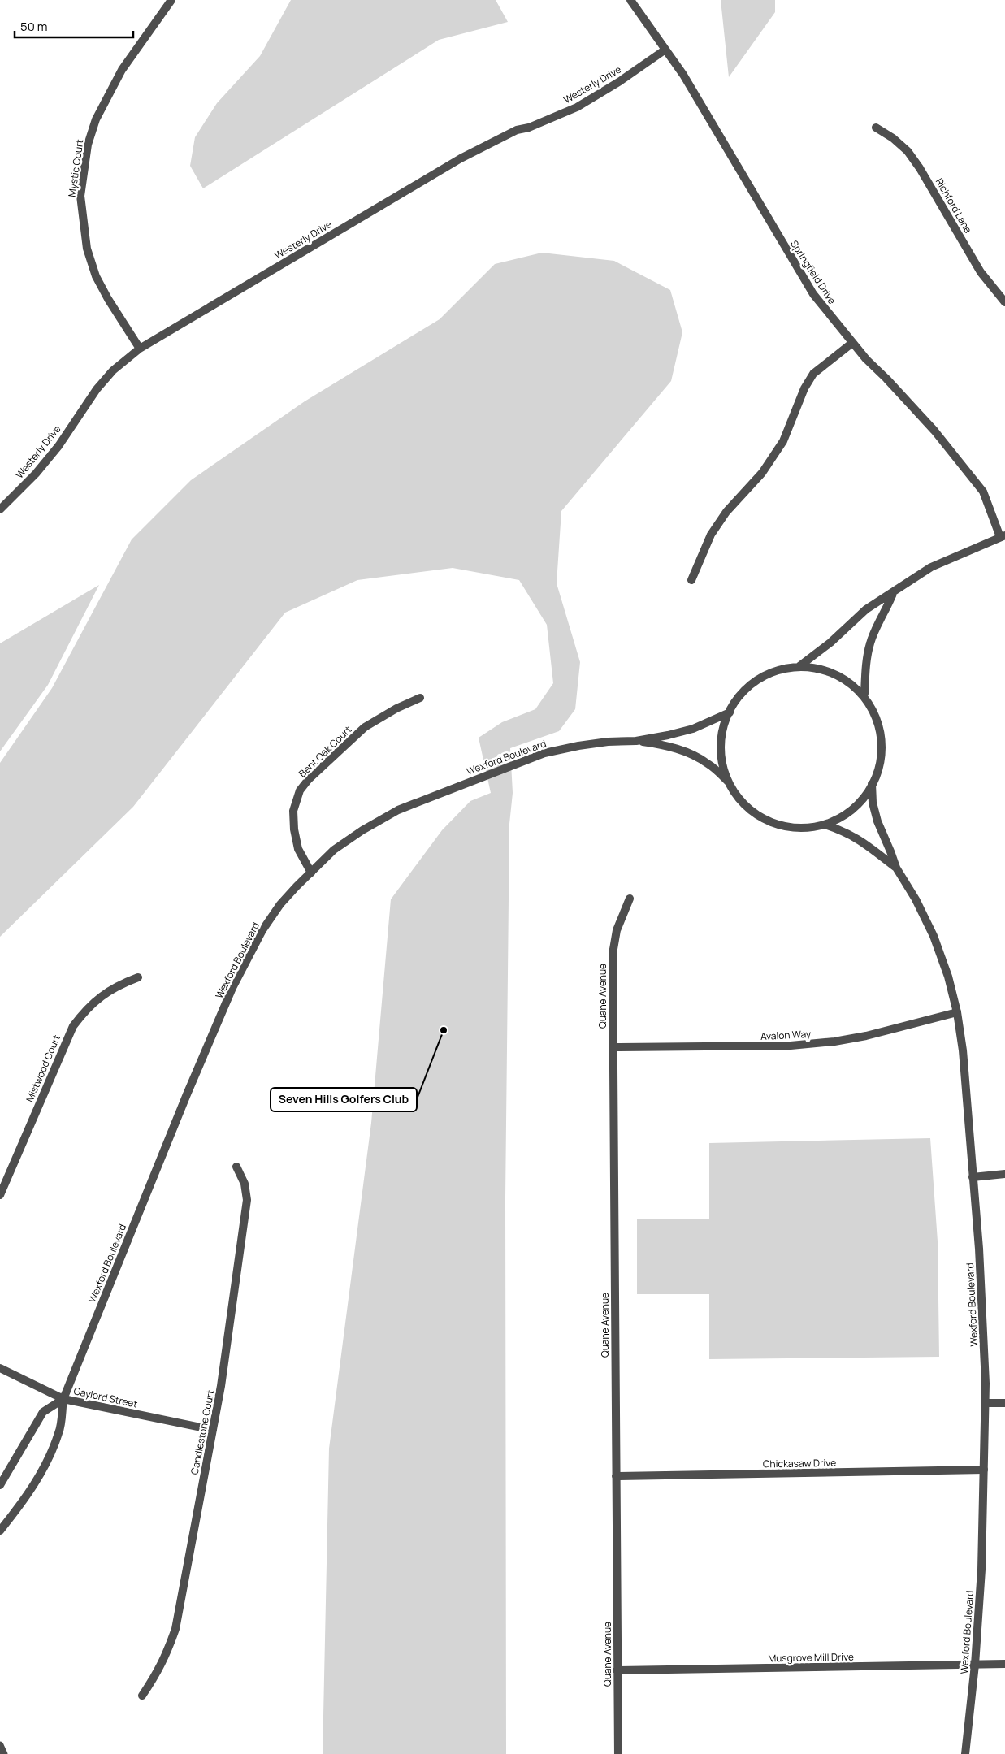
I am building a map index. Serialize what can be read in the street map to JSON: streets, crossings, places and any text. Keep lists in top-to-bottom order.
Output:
{
  "streets": {
    "street": [
      "Westerly Drive",
      "Mystic Court",
      "Richford Lane",
      "Springfield Drive",
      "Bent Oak Court",
      "Wexford Boulevard",
      "Quane Avenue",
      "Avalon Way",
      "Mistwood Court",
      "Gaylord Street",
      "Candlestone Court",
      "Chickasaw Drive",
      "Musgrove Mill Drive"
    ]
  },
  "crossings": [
    ["Westerly Drive", "Mystic Court"],
    ["Westerly Drive", "Springfield Drive"],
    ["Bent Oak Court", "Wexford Boulevard"],
    ["Wexford Boulevard", "Avalon Way"],
    ["Wexford Boulevard", "Gaylord Street"],
    ["Wexford Boulevard", "Chickasaw Drive"],
    ["Wexford Boulevard", "Musgrove Mill Drive"],
    ["Quane Avenue", "Avalon Way"],
    ["Quane Avenue", "Chickasaw Drive"],
    ["Quane Avenue", "Musgrove Mill Drive"],
    ["Gaylord Street", "Candlestone Court"]
  ],
  "places": ["Seven Hills Golfers Club"],
  "scale_bar": "50 m"
}
